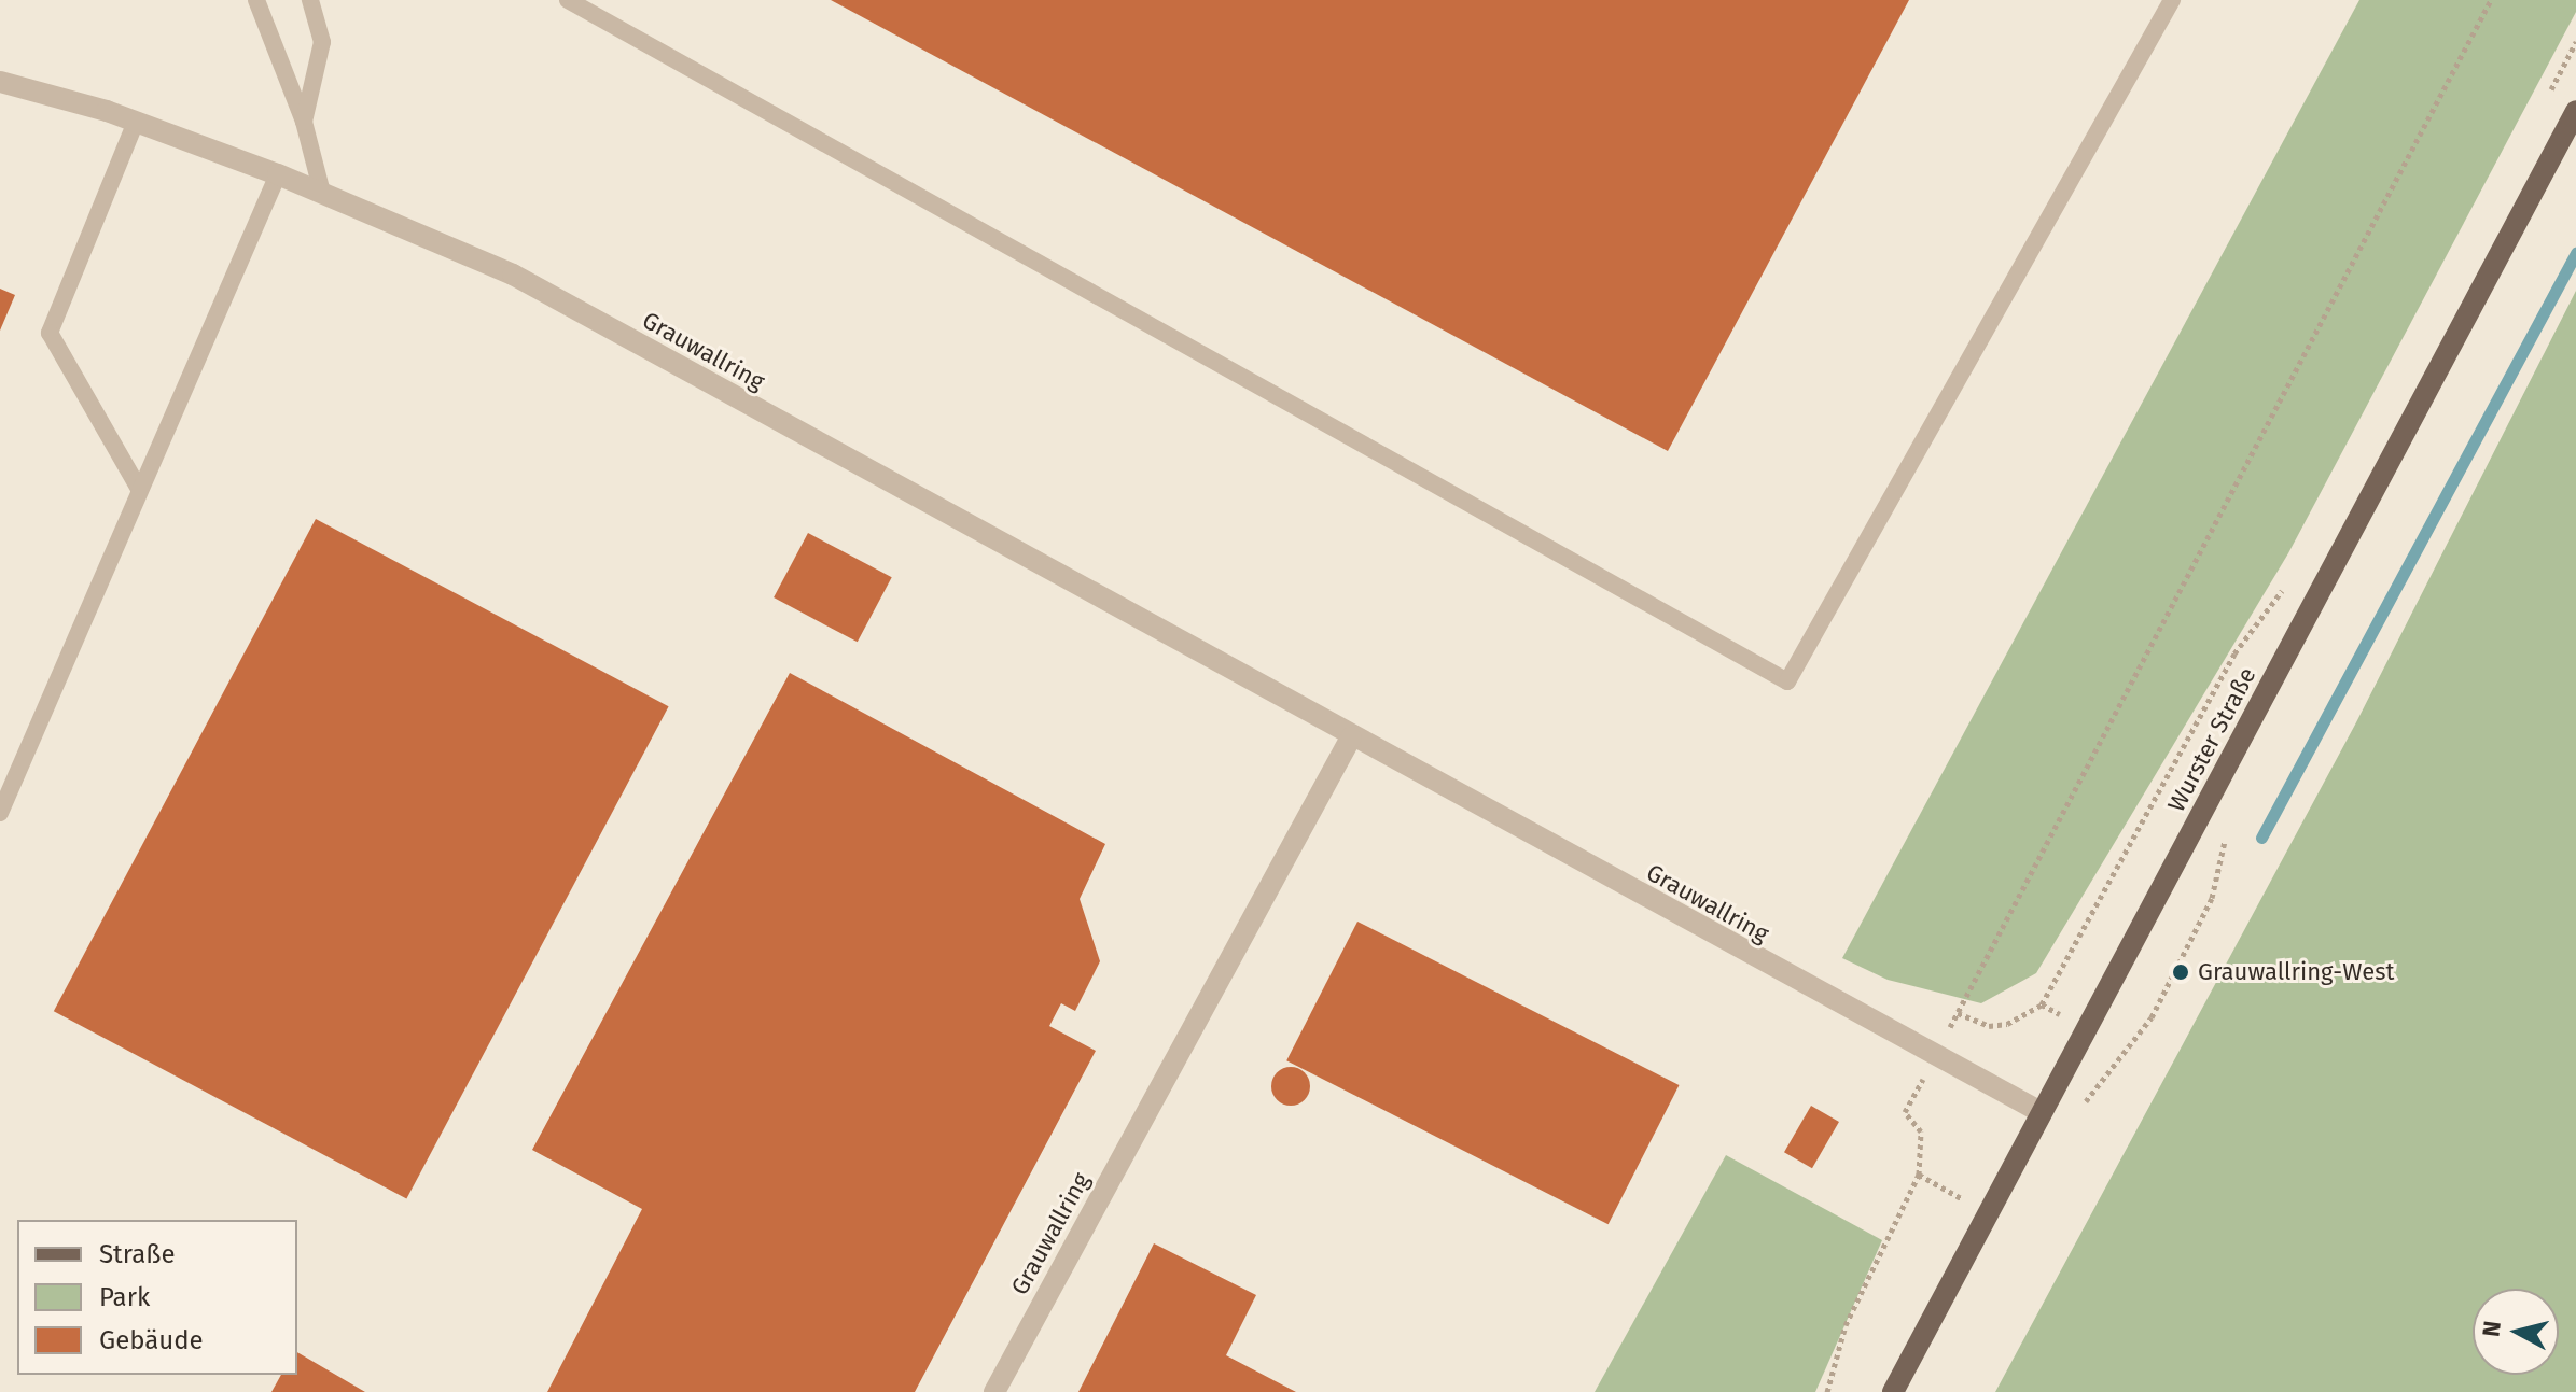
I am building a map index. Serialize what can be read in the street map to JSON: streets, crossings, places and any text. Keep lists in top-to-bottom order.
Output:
{
  "streets": {
    "main road": ["Wurster Straße"],
    "street": ["Grauwallring"]
  },
  "crossings": [
    ["Grauwallring", "Wurster Straße"]
  ],
  "places": ["Grauwallring-West"],
  "legend": ["Straße", "Park", "Gebäude"],
  "north": "left"
}
